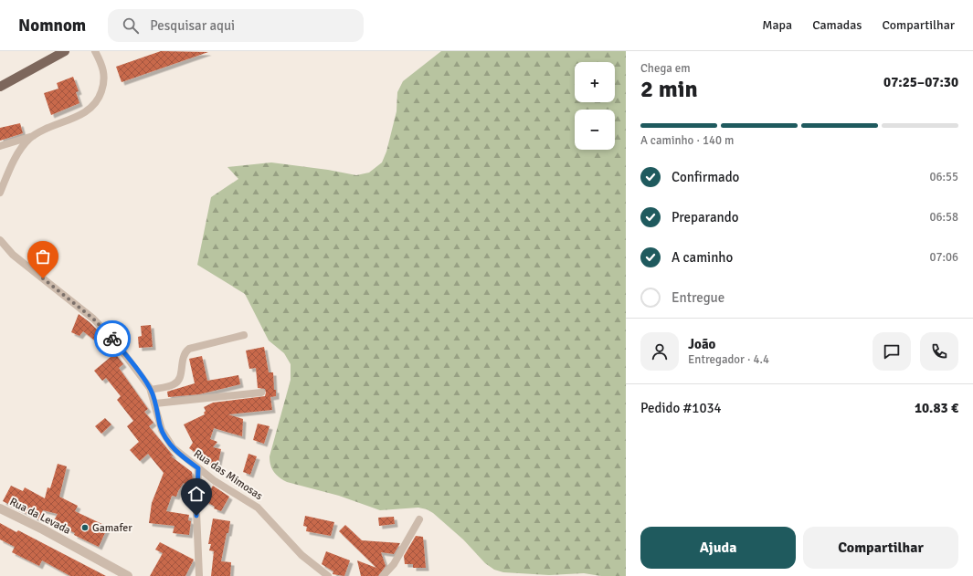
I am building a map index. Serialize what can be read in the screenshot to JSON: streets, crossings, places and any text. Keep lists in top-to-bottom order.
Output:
{
  "streets": {
    "street": ["Rua das Mimosas", "Rua da Levada"]
  },
  "places": ["Gamafer"],
  "page": {
    "header": "Nomnom",
    "search": "Pesquisar aqui",
    "nav": ["Mapa", "Camadas", "Compartilhar"],
    "heading": ["2 min", "Chega em", "07:25–07:30"],
    "panel": [
      "João",
      "Entregador · 4.4",
      "Pedido #1034",
      "10.83 €"
    ],
    "map_buttons": ["+", "−"],
    "bar": "A caminho · 140 m",
    "list": [
      ["Confirmado", "06:55"],
      ["Preparando", "06:58"],
      ["A caminho", "07:06"],
      "Entregue"
    ],
    "buttons": ["Ajuda", "Compartilhar"]
  }
}
